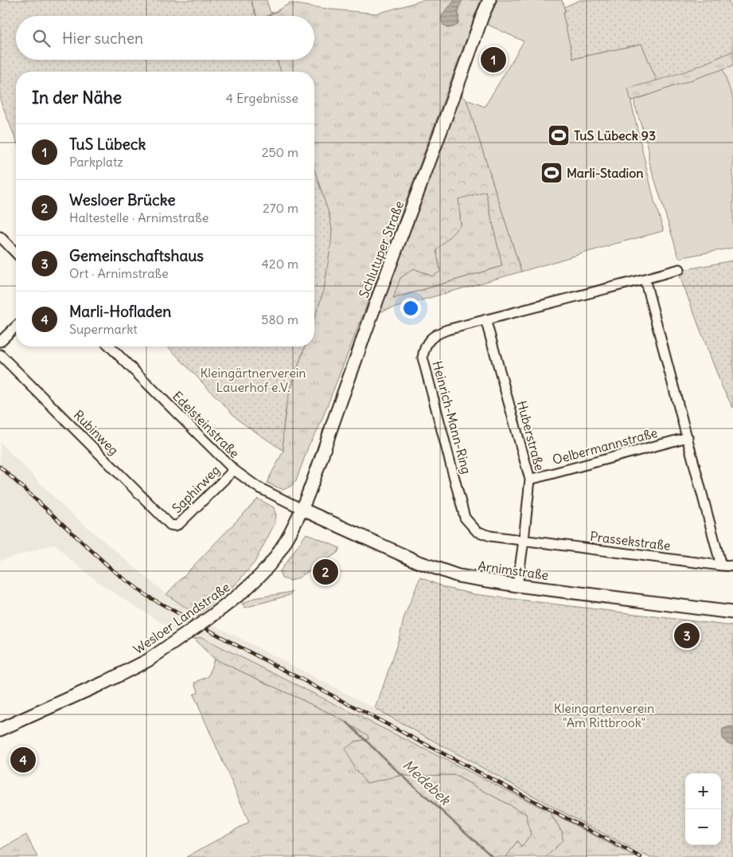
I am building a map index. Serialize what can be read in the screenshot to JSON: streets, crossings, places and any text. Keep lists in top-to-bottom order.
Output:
{
  "streets": {
    "main road": ["Schlutuper Straße", "Arnimstraße", "Wesloer Landstraße"],
    "street": [
      "Heinrich-Mann-Ring",
      "Edelsteinstraße",
      "Rubinweg",
      "Huberstraße",
      "Oelbermannstraße",
      "Saphirweg",
      "Prassekstraße"
    ]
  },
  "crossings": [
    ["Schlutuper Straße", "Edelsteinstraße"],
    ["Schlutuper Straße", "Arnimstraße"],
    ["Schlutuper Straße", "Wesloer Landstraße"],
    ["Heinrich-Mann-Ring", "Huberstraße"],
    ["Heinrich-Mann-Ring", "Prassekstraße"],
    ["Edelsteinstraße", "Saphirweg"],
    ["Edelsteinstraße", "Arnimstraße"],
    ["Edelsteinstraße", "Wesloer Landstraße"],
    ["Rubinweg", "Saphirweg"],
    ["Huberstraße", "Oelbermannstraße"],
    ["Huberstraße", "Prassekstraße"],
    ["Huberstraße", "Arnimstraße"],
    ["Arnimstraße", "Wesloer Landstraße"]
  ],
  "water": ["Medebek"],
  "parks": ["Kleingärtnerverein Lauerhof e.V.", "Kleingartenverein \"Am Rittbrook\""],
  "places": {
    "sports": ["TuS Lübeck 93", "Marli-Stadion"]
  },
  "page": {
    "search": "Hier suchen",
    "pins": [
      "1",
      "2",
      "3",
      "4"
    ],
    "heading": ["In der Nähe", "4 Ergebnisse"],
    "list": [
      {
        "mark": "1",
        "name": "TuS Lübeck",
        "note": "Parkplatz",
        "value": "250 m"
      },
      {
        "mark": "2",
        "name": "Wesloer Brücke",
        "note": "Haltestelle · Arnimstraße",
        "value": "270 m"
      },
      {
        "mark": "3",
        "name": "Gemeinschaftshaus",
        "note": "Ort · Arnimstraße",
        "value": "420 m"
      },
      {
        "mark": "4",
        "name": "Marli-Hofladen",
        "note": "Supermarkt",
        "value": "580 m"
      }
    ],
    "map_buttons": ["+", "−"]
  }
}
